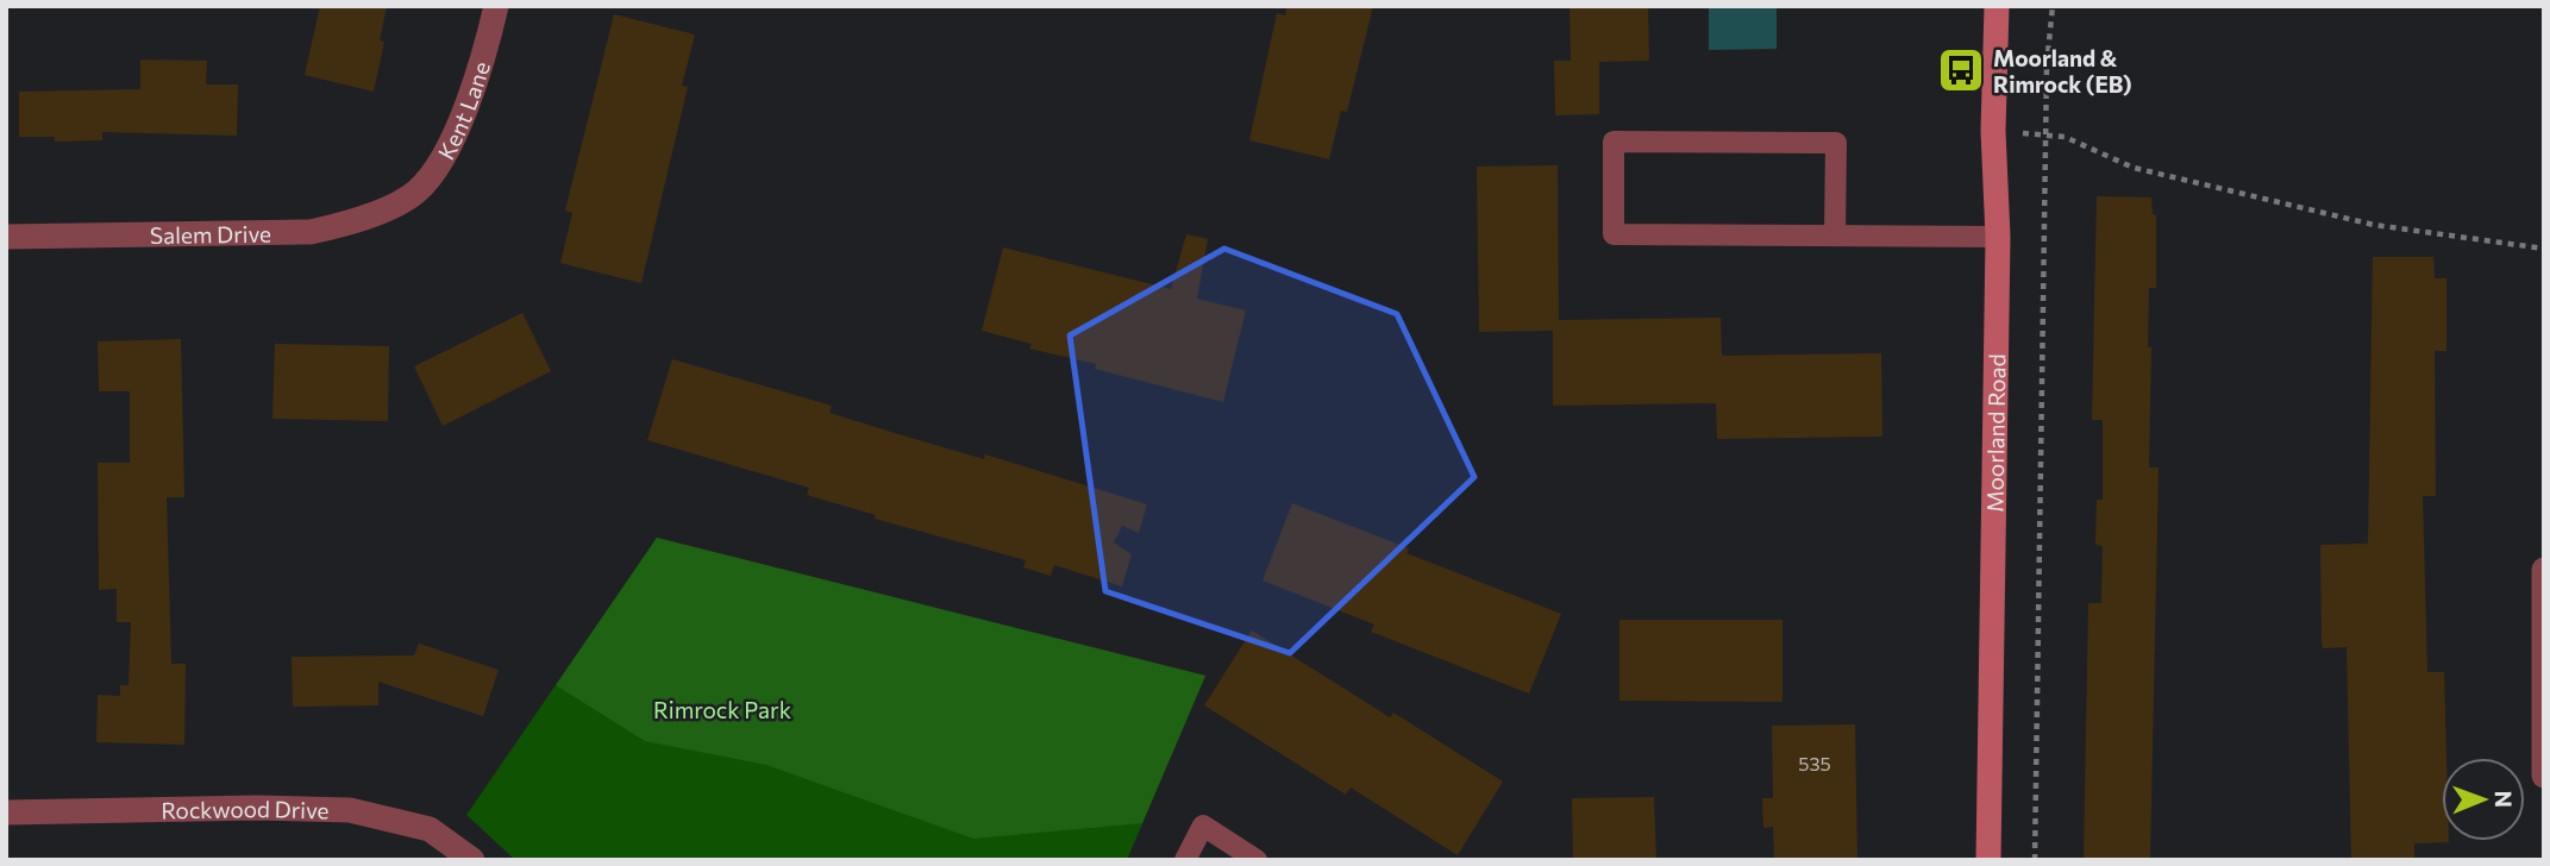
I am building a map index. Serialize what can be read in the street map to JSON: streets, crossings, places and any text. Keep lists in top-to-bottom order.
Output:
{
  "streets": {
    "street": [
      "Kent Lane",
      "Salem Drive",
      "Moorland Road",
      "Rockwood Drive"
    ]
  },
  "crossings": [
    ["Kent Lane", "Salem Drive"]
  ],
  "parks": ["Rimrock Park"],
  "places": {
    "bus stop": ["Moorland & Rimrock (EB)"]
  },
  "house_numbers": ["535"],
  "north": "right"
}
